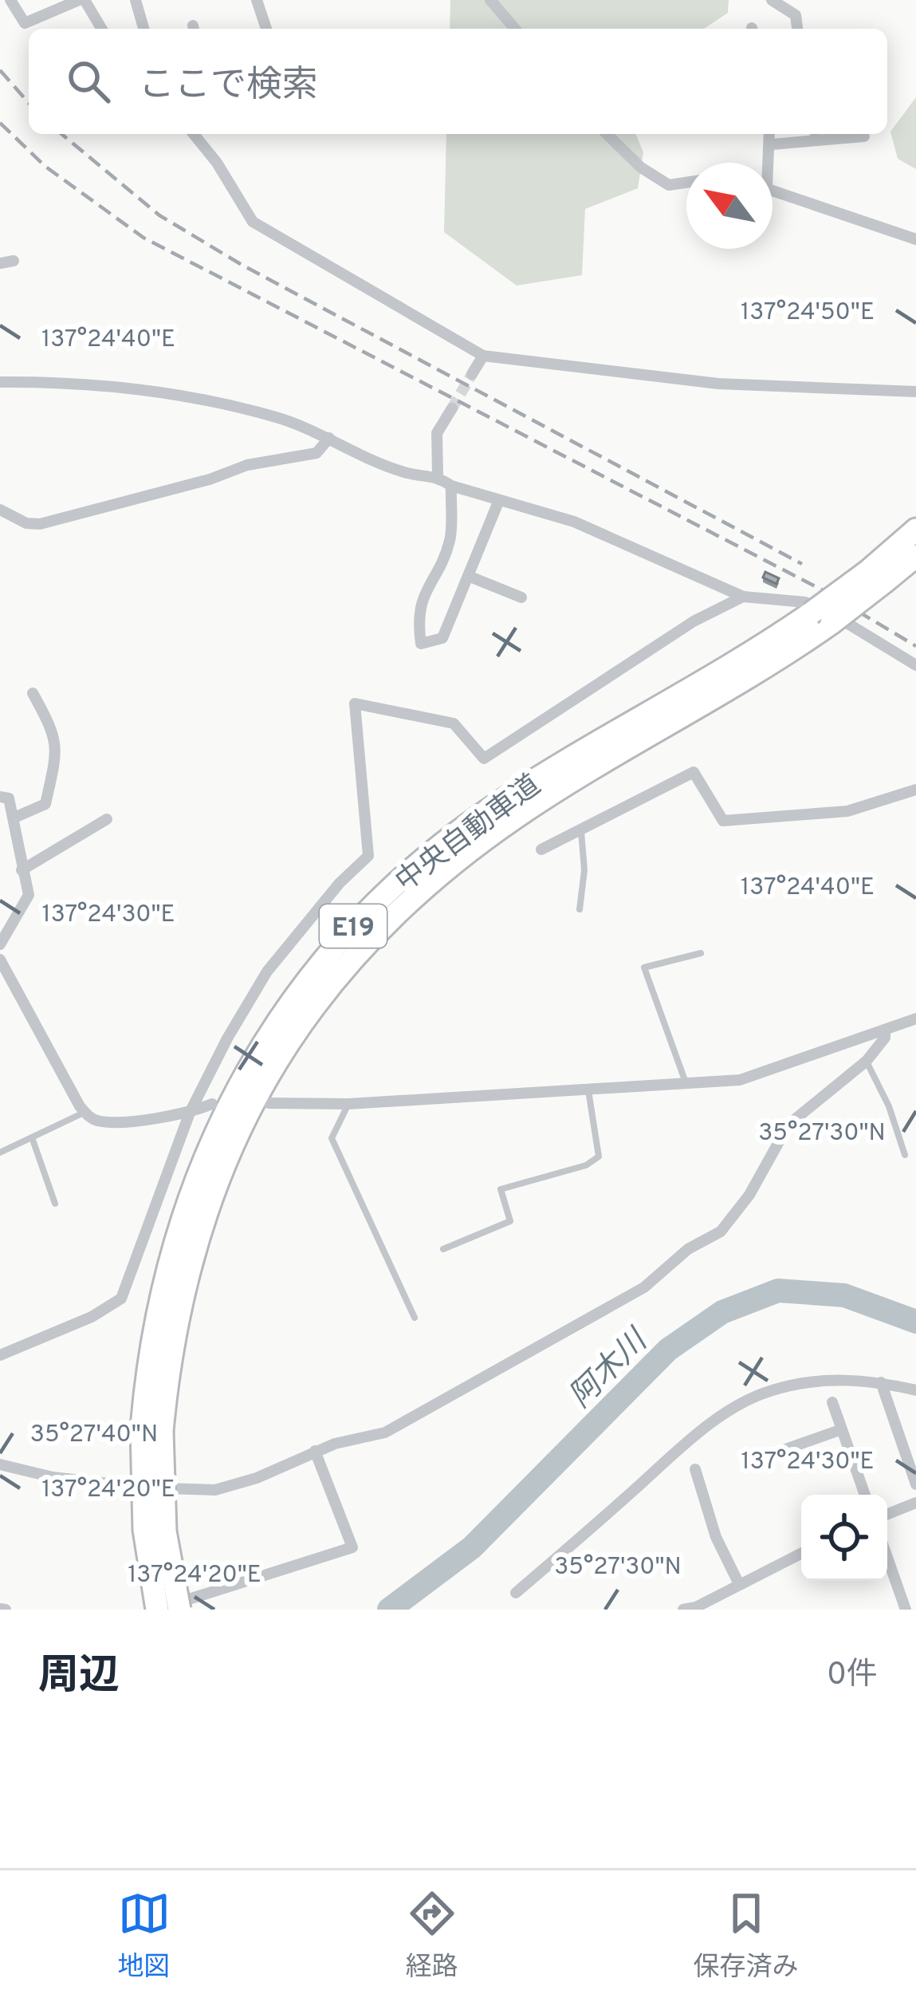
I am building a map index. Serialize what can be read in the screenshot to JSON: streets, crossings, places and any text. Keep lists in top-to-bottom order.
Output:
{
  "streets": {
    "highway": ["中央自動車道", "E19"]
  },
  "water": ["阿木川"],
  "north": "top left",
  "page": {
    "search": "ここで検索",
    "heading": ["周辺", "0件"],
    "nav": ["地図", "経路", "保存済み"]
  },
  "coordinates": [
    "137°24'50\"E",
    "137°24'40\"E",
    "137°24'30\"E",
    "35°27'30\"N",
    "35°27'40\"N",
    "137°24'20\"E"
  ]
}
